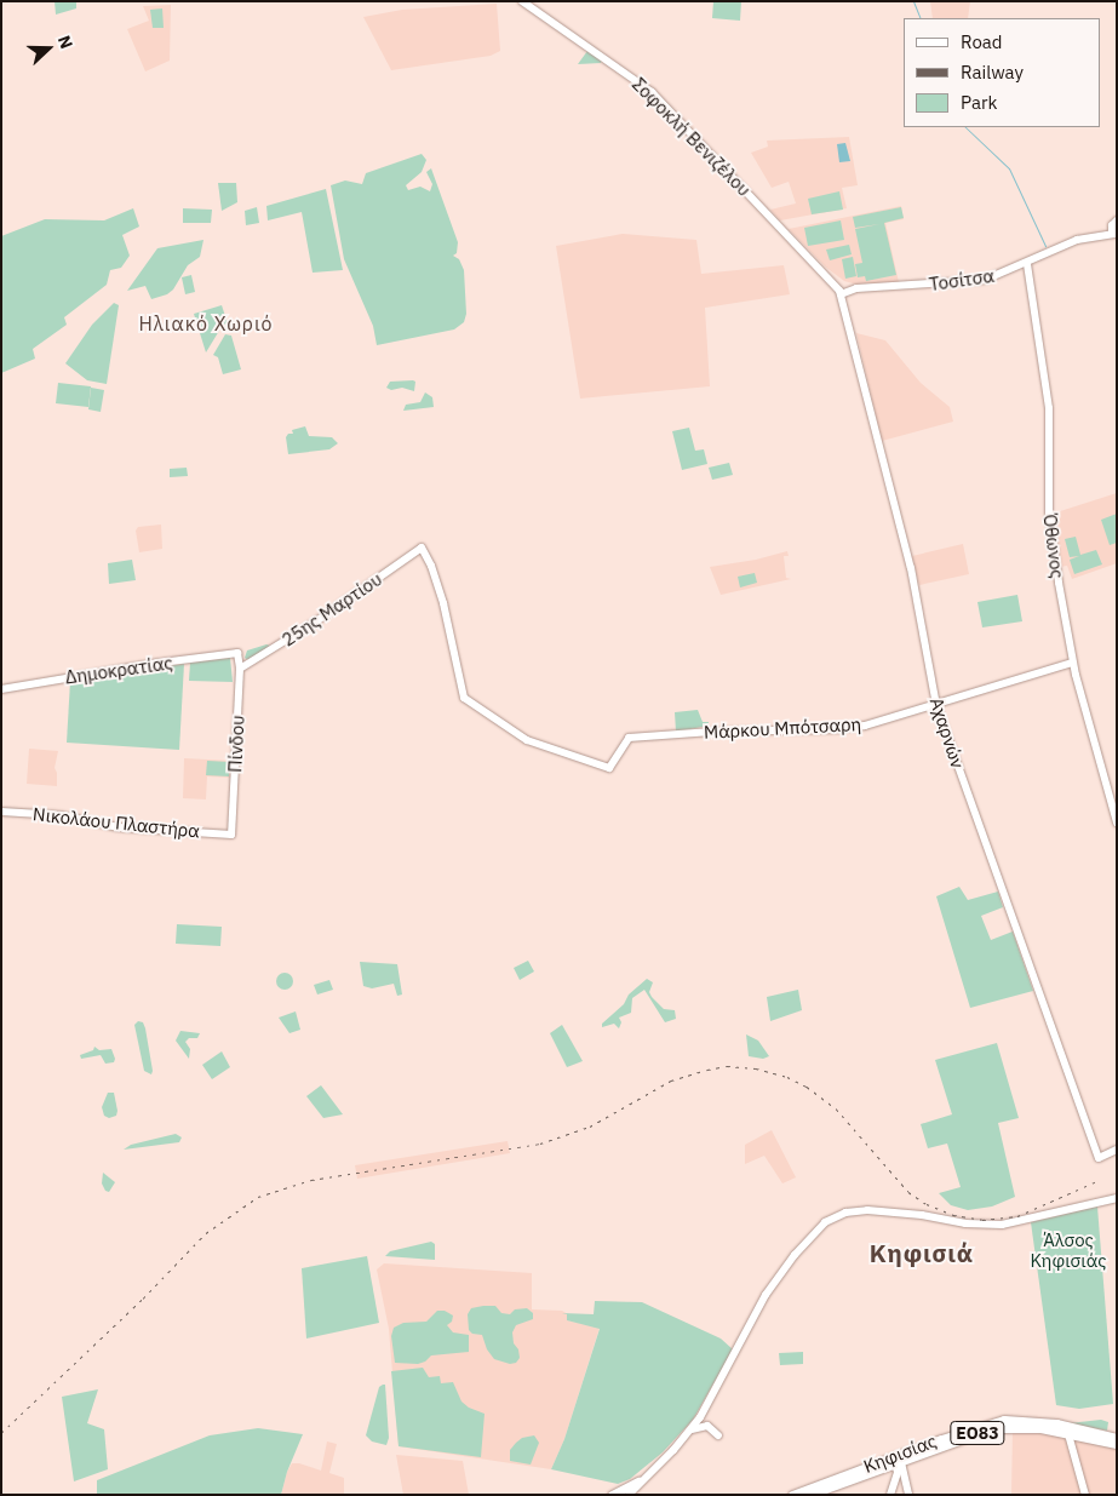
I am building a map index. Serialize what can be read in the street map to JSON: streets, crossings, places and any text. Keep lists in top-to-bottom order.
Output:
{
  "streets": {
    "main road": ["ΕΟ83", "Κηφισίας"],
    "street": [
      "Σοφοκλή Βενιζέλου",
      "Τοσίτσα",
      "Όθωνος",
      "25ης Μαρτίου",
      "Δημοκρατίας",
      "Μάρκου Μπότσαρη",
      "Αχαρνών",
      "Πίνδου",
      "Νικολάου Πλαστήρα"
    ]
  },
  "crossings": [
    ["Σοφοκλή Βενιζέλου", "Τοσίτσα"],
    ["Σοφοκλή Βενιζέλου", "Αχαρνών"],
    ["Τοσίτσα", "Όθωνος"],
    ["Τοσίτσα", "Αχαρνών"],
    ["Όθωνος", "Μάρκου Μπότσαρη"],
    ["25ης Μαρτίου", "Μάρκου Μπότσαρη"],
    ["25ης Μαρτίου", "Πίνδου"],
    ["Δημοκρατίας", "Πίνδου"],
    ["Μάρκου Μπότσαρη", "Αχαρνών"],
    ["Πίνδου", "Νικολάου Πλαστήρα"]
  ],
  "districts": ["Ηλιακό Χωριό", "Κηφισιά"],
  "parks": ["Άλσος Κηφισιάς"],
  "legend": ["Road", "Railway", "Park"],
  "north": "right"
}
